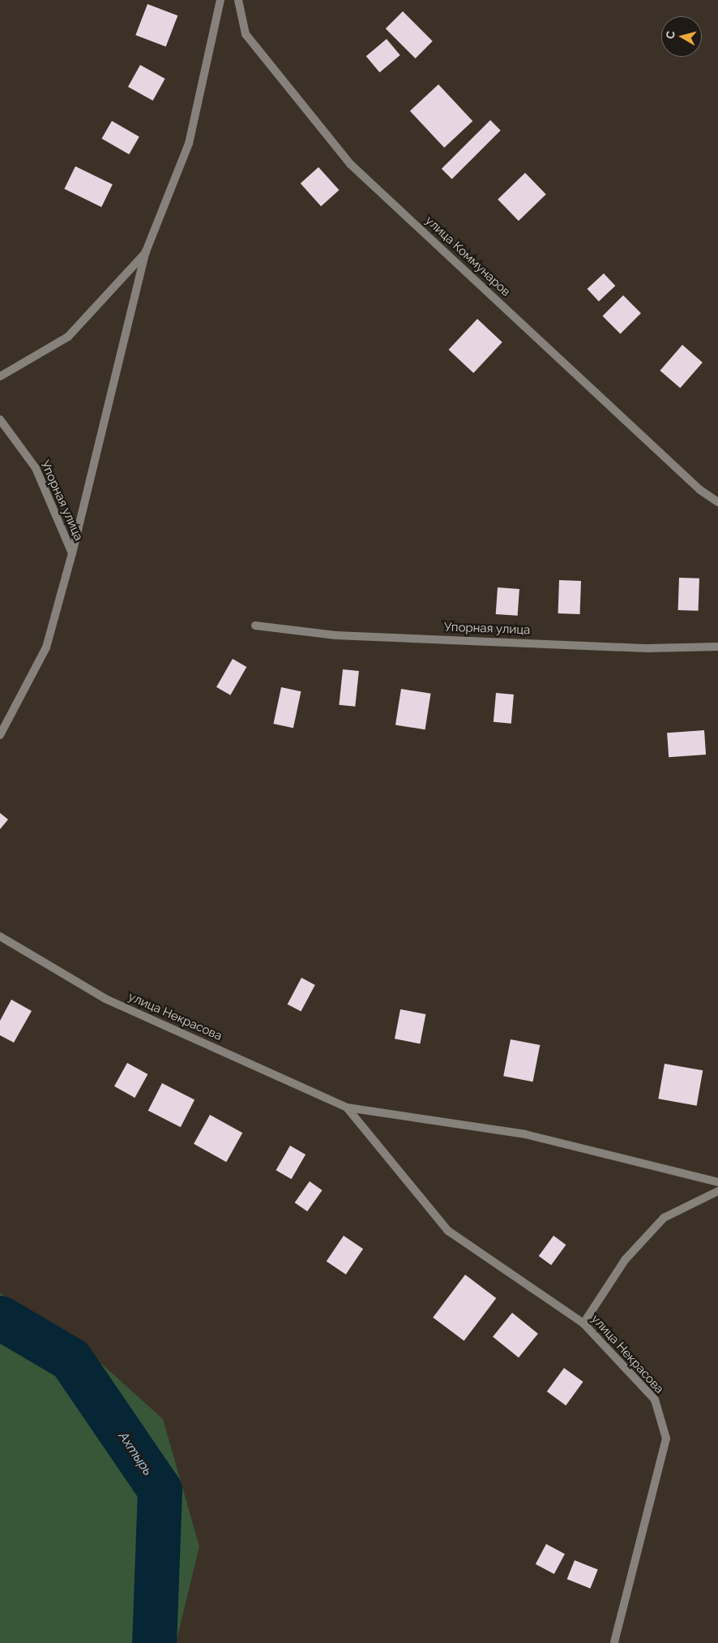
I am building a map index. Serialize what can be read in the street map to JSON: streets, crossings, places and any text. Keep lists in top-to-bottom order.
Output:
{
  "streets": {
    "street": ["улица Коммунаров", "Упорная улица", "улица Некрасова"]
  },
  "water": ["Ахтырь"],
  "north": "left"
}
